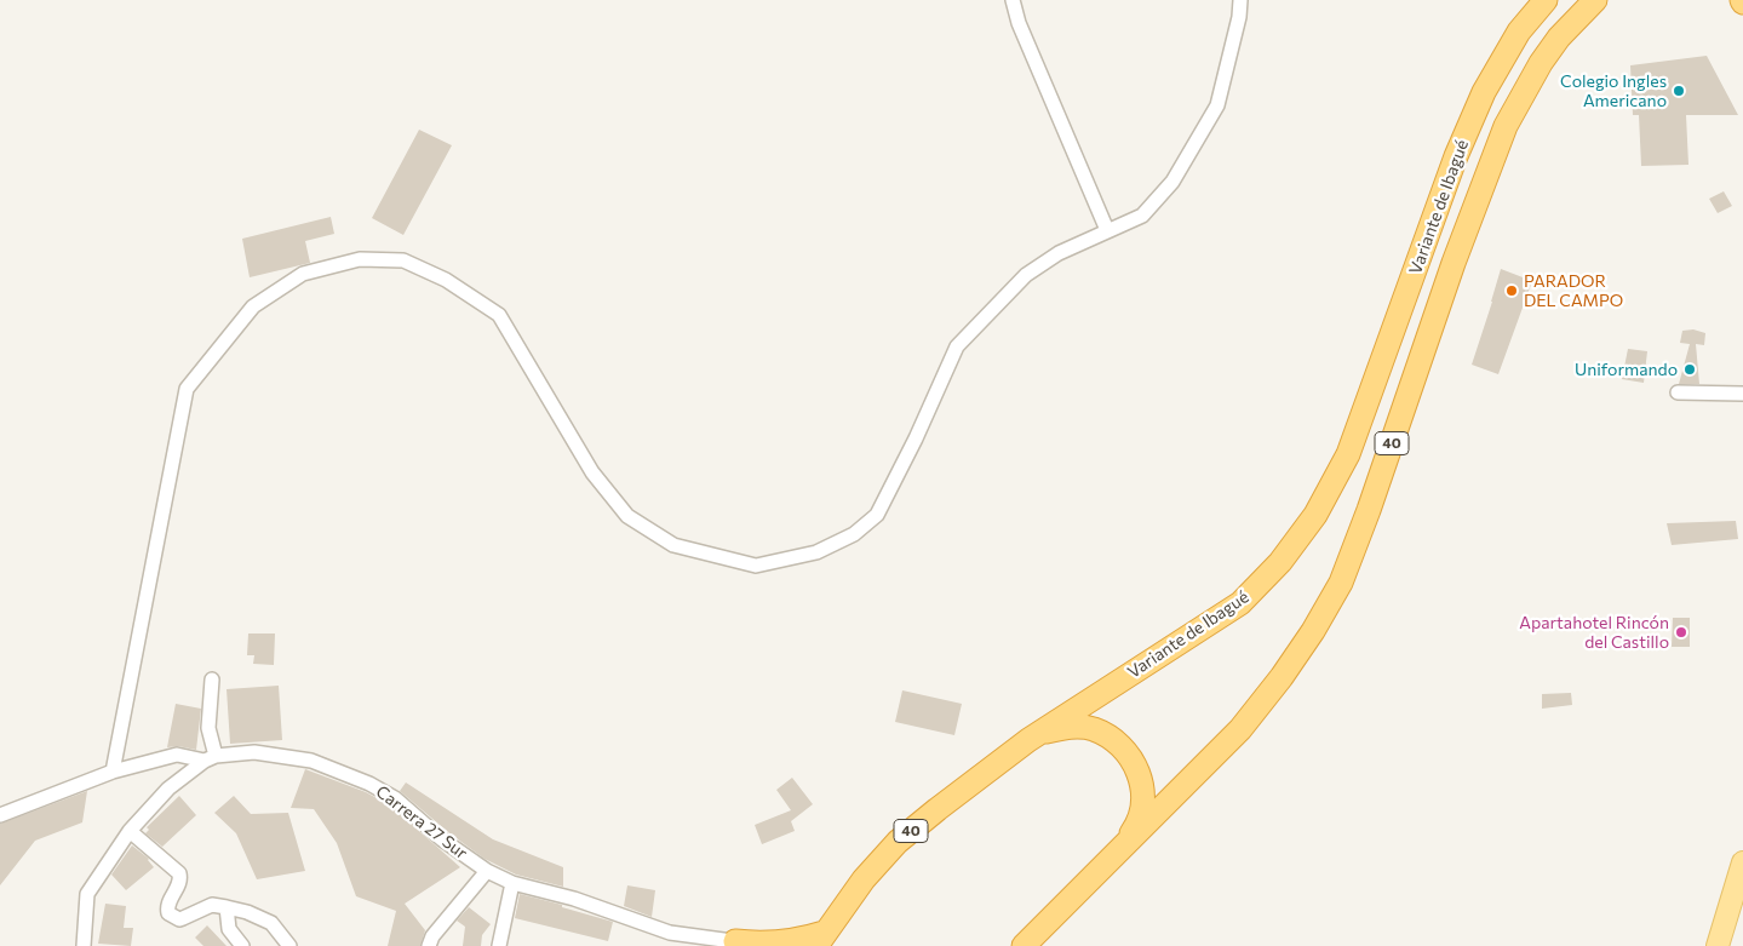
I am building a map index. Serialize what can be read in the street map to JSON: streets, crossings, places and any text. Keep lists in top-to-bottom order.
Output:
{
  "streets": {
    "highway": ["Variante de Ibagué", "40"],
    "street": ["Carrera 27 Sur"]
  },
  "places": [
    "Colegio Ingles Americano",
    "PARADOR DEL CAMPO",
    "Uniformando",
    "Apartahotel Rincón del Castillo"
  ]
}
